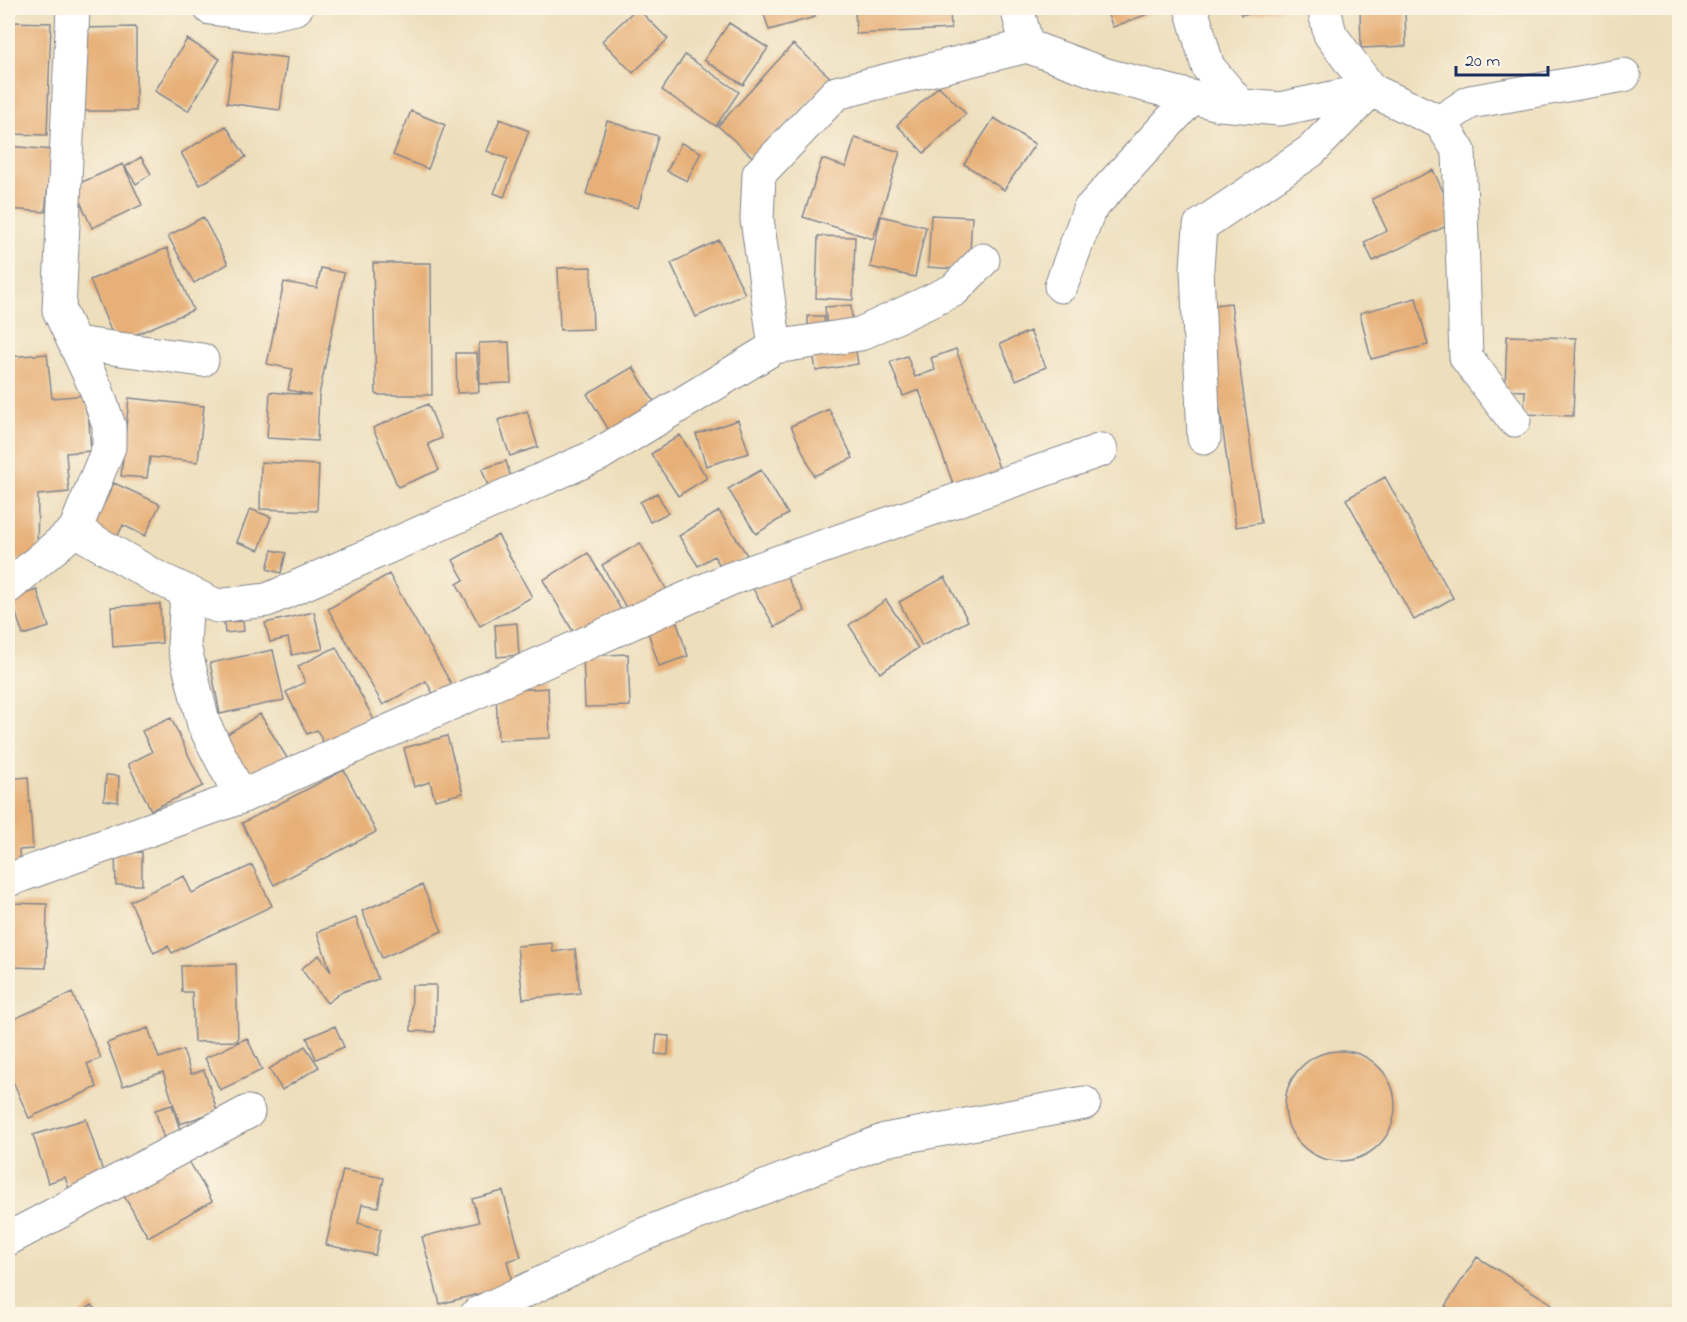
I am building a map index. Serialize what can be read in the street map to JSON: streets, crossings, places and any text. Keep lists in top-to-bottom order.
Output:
{
  "scale_bar": "20 m"
}
